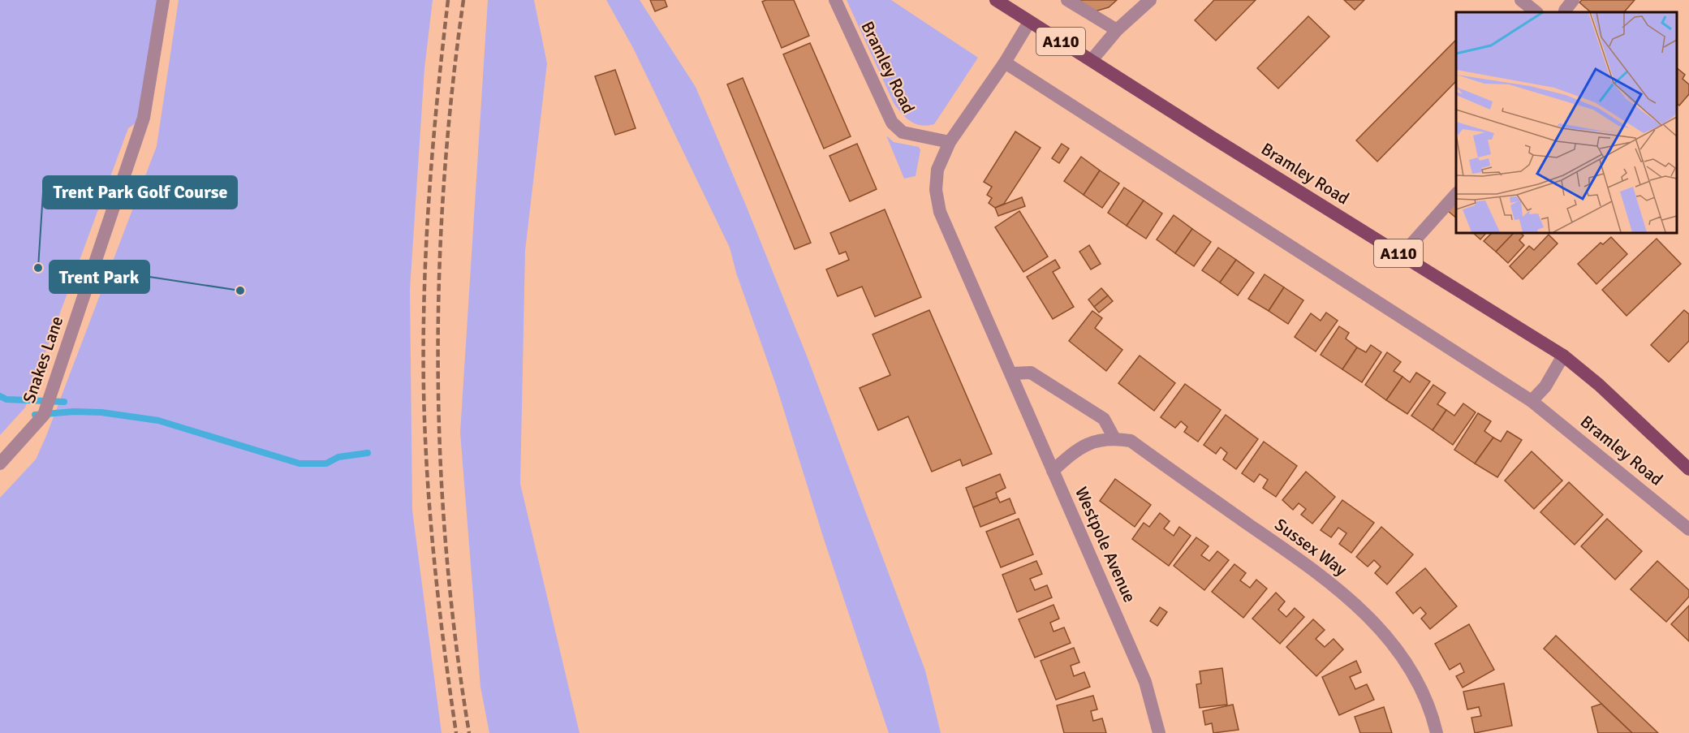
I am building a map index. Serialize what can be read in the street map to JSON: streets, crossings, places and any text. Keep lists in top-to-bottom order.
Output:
{
  "streets": {
    "main road": ["A110", "Bramley Road"],
    "street": ["Snakes Lane", "Westpole Avenue", "Sussex Way"]
  },
  "crossings": [
    ["Westpole Avenue", "Sussex Way"]
  ],
  "places": ["Trent Park Golf Course", "Trent Park"]
}
